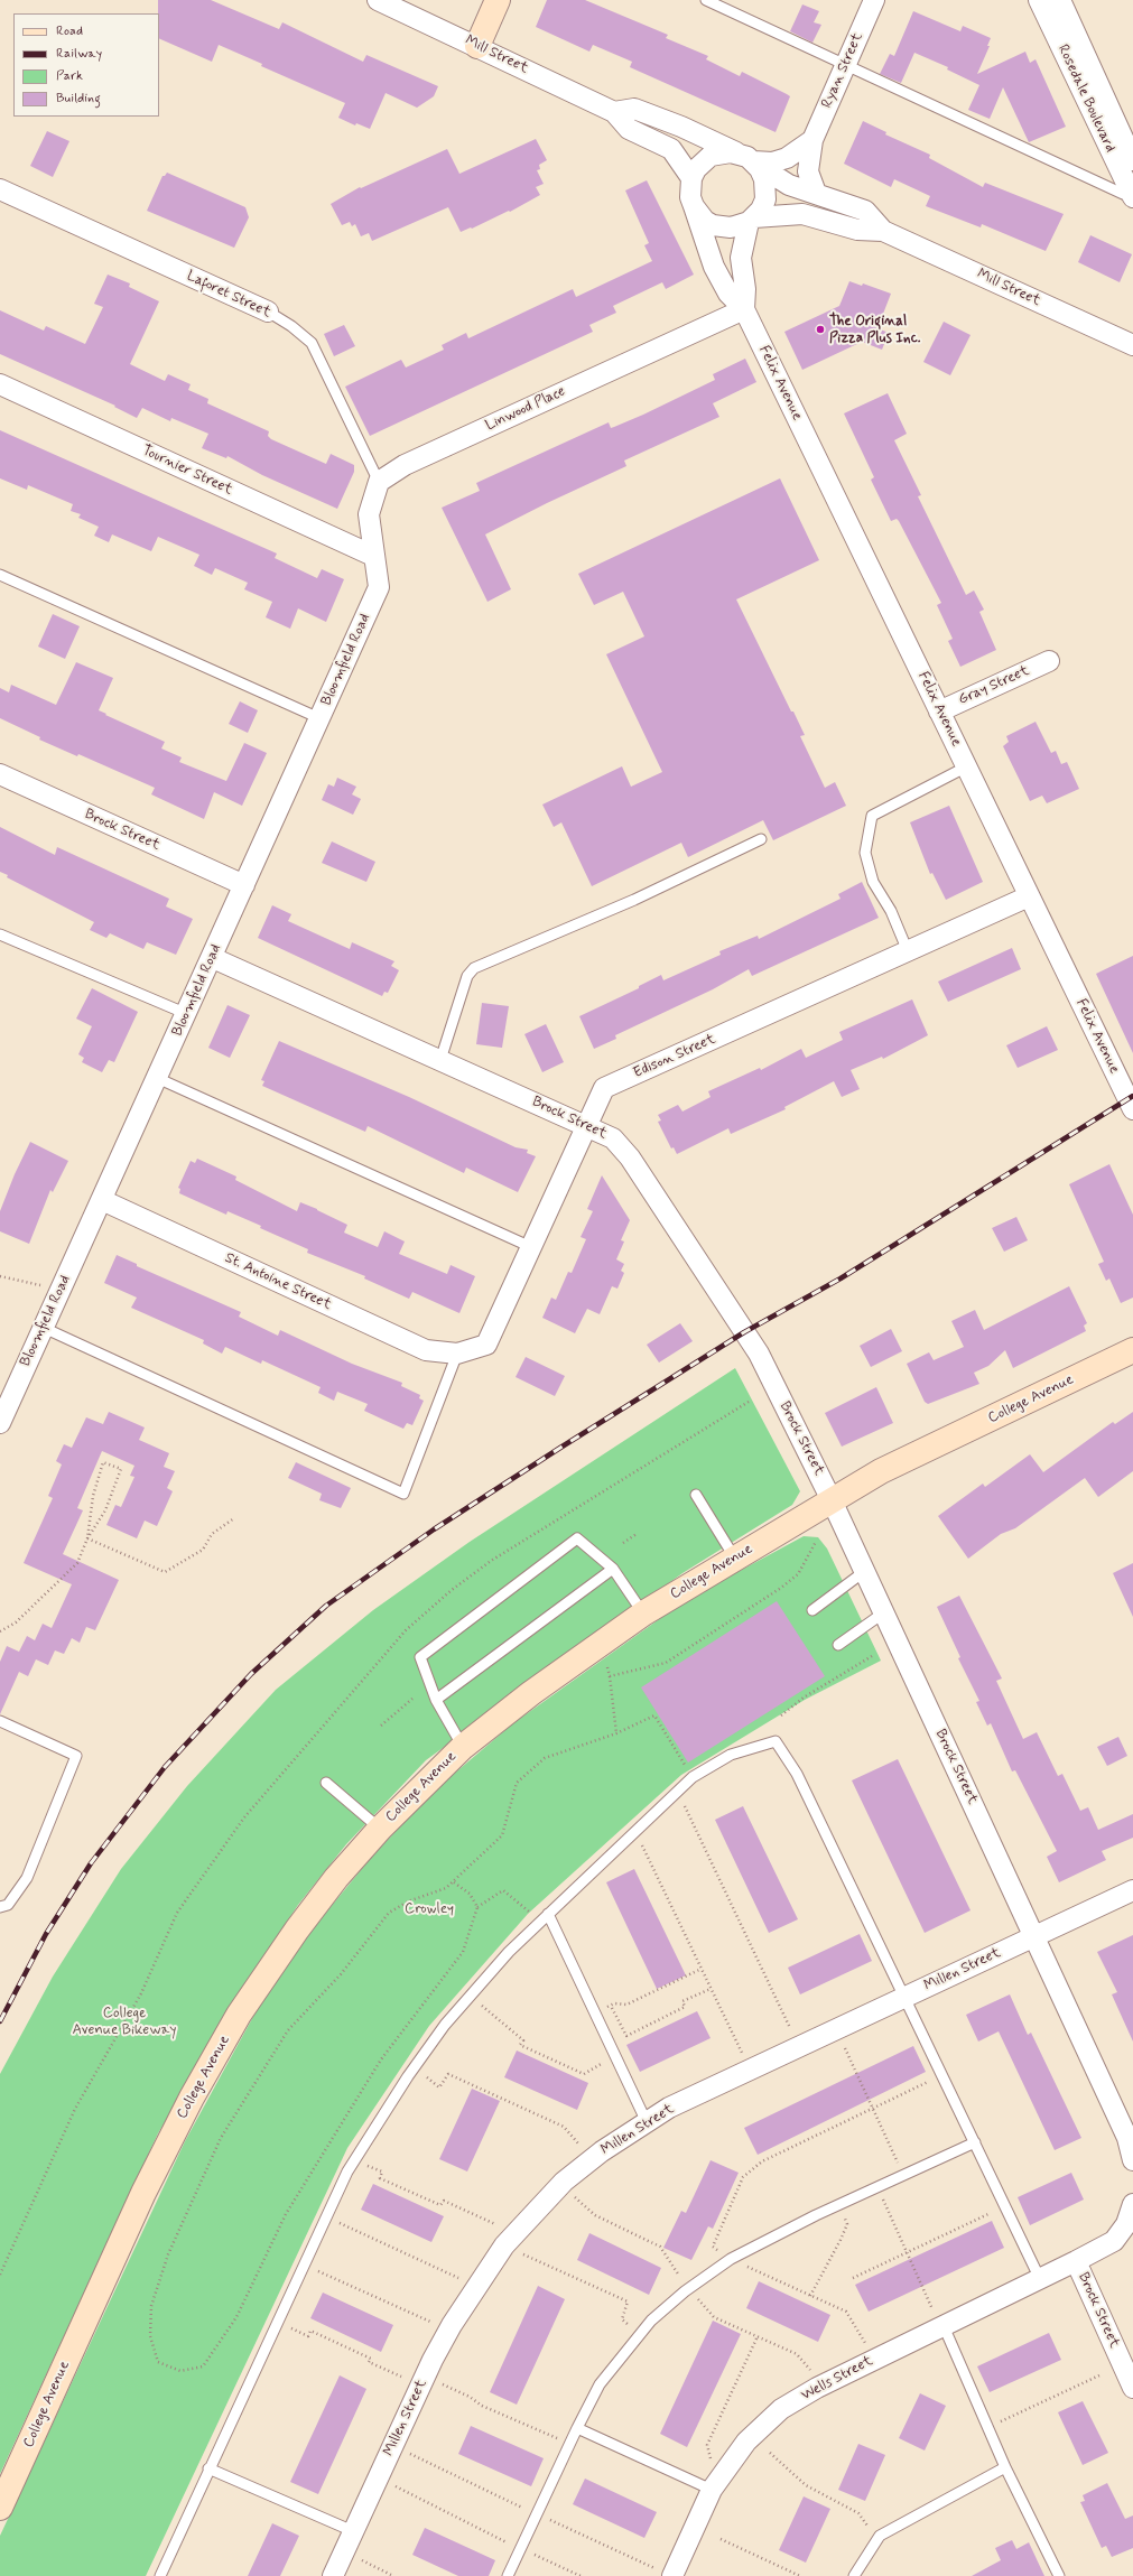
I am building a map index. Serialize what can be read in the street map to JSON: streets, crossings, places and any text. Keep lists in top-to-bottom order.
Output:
{
  "streets": {
    "street": [
      "Mill Street",
      "Ryan Street",
      "Rosedale Boulevard",
      "Laforet Street",
      "Felix Avenue",
      "Linwood Place",
      "Tournier Street",
      "Bloomfield Road",
      "Gray Street",
      "Brock Street",
      "Edison Street",
      "St. Antoine Street",
      "College Avenue",
      "Millen Street",
      "Wells Street"
    ]
  },
  "crossings": [
    ["Mill Street", "Ryan Street"],
    ["Mill Street", "Felix Avenue"],
    ["Laforet Street", "Linwood Place"],
    ["Felix Avenue", "Linwood Place"],
    ["Felix Avenue", "Gray Street"],
    ["Felix Avenue", "Edison Street"],
    ["Tournier Street", "Bloomfield Road"],
    ["Bloomfield Road", "Brock Street"],
    ["Bloomfield Road", "St. Antoine Street"],
    ["Brock Street", "Edison Street"],
    ["Brock Street", "College Avenue"],
    ["Brock Street", "Millen Street"],
    ["Brock Street", "Wells Street"],
    ["Edison Street", "St. Antoine Street"]
  ],
  "parks": ["Crowley", "College Avenue Bikeway"],
  "places": ["The Original Pizza Plus Inc."],
  "legend": [
    "Road",
    "Railway",
    "Park",
    "Building"
  ]
}
